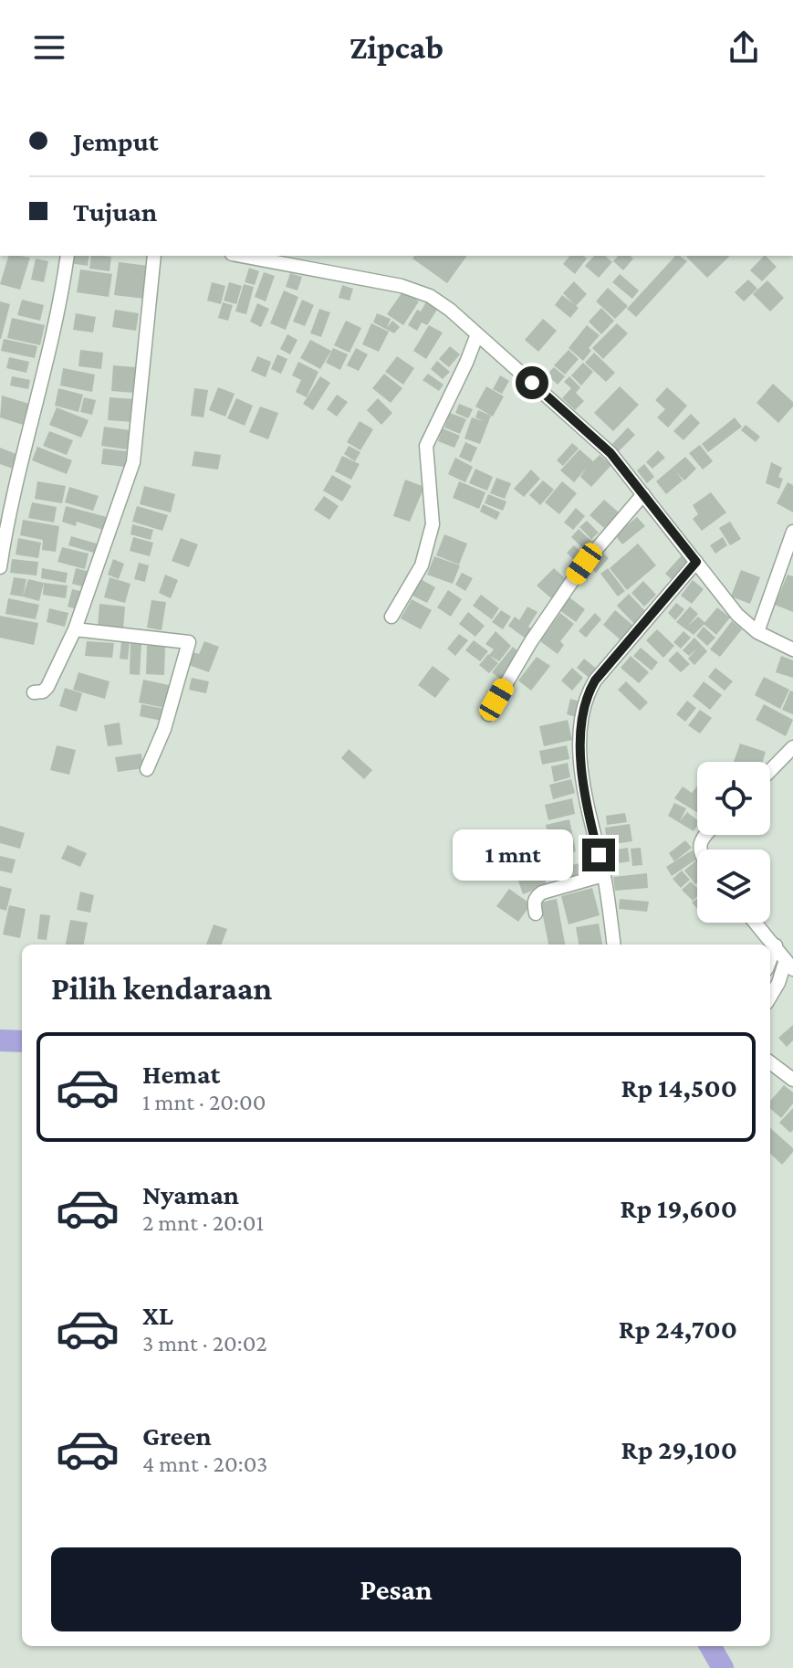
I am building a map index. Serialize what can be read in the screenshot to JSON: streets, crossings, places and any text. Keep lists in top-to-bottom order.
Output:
{
  "page": {
    "header": "Zipcab",
    "banner": ["Jemput", "Tujuan"],
    "bubble": "1 mnt",
    "heading": "Pilih kendaraan",
    "list": [
      {
        "name": "Hemat",
        "note": "1 mnt · 20:00",
        "value": "Rp 14,500"
      },
      {
        "name": "Nyaman",
        "note": "2 mnt · 20:01",
        "value": "Rp 19,600"
      },
      {
        "name": "XL",
        "note": "3 mnt · 20:02",
        "value": "Rp 24,700"
      },
      {
        "name": "Green",
        "note": "4 mnt · 20:03",
        "value": "Rp 29,100"
      }
    ],
    "buttons": "Pesan"
  }
}
